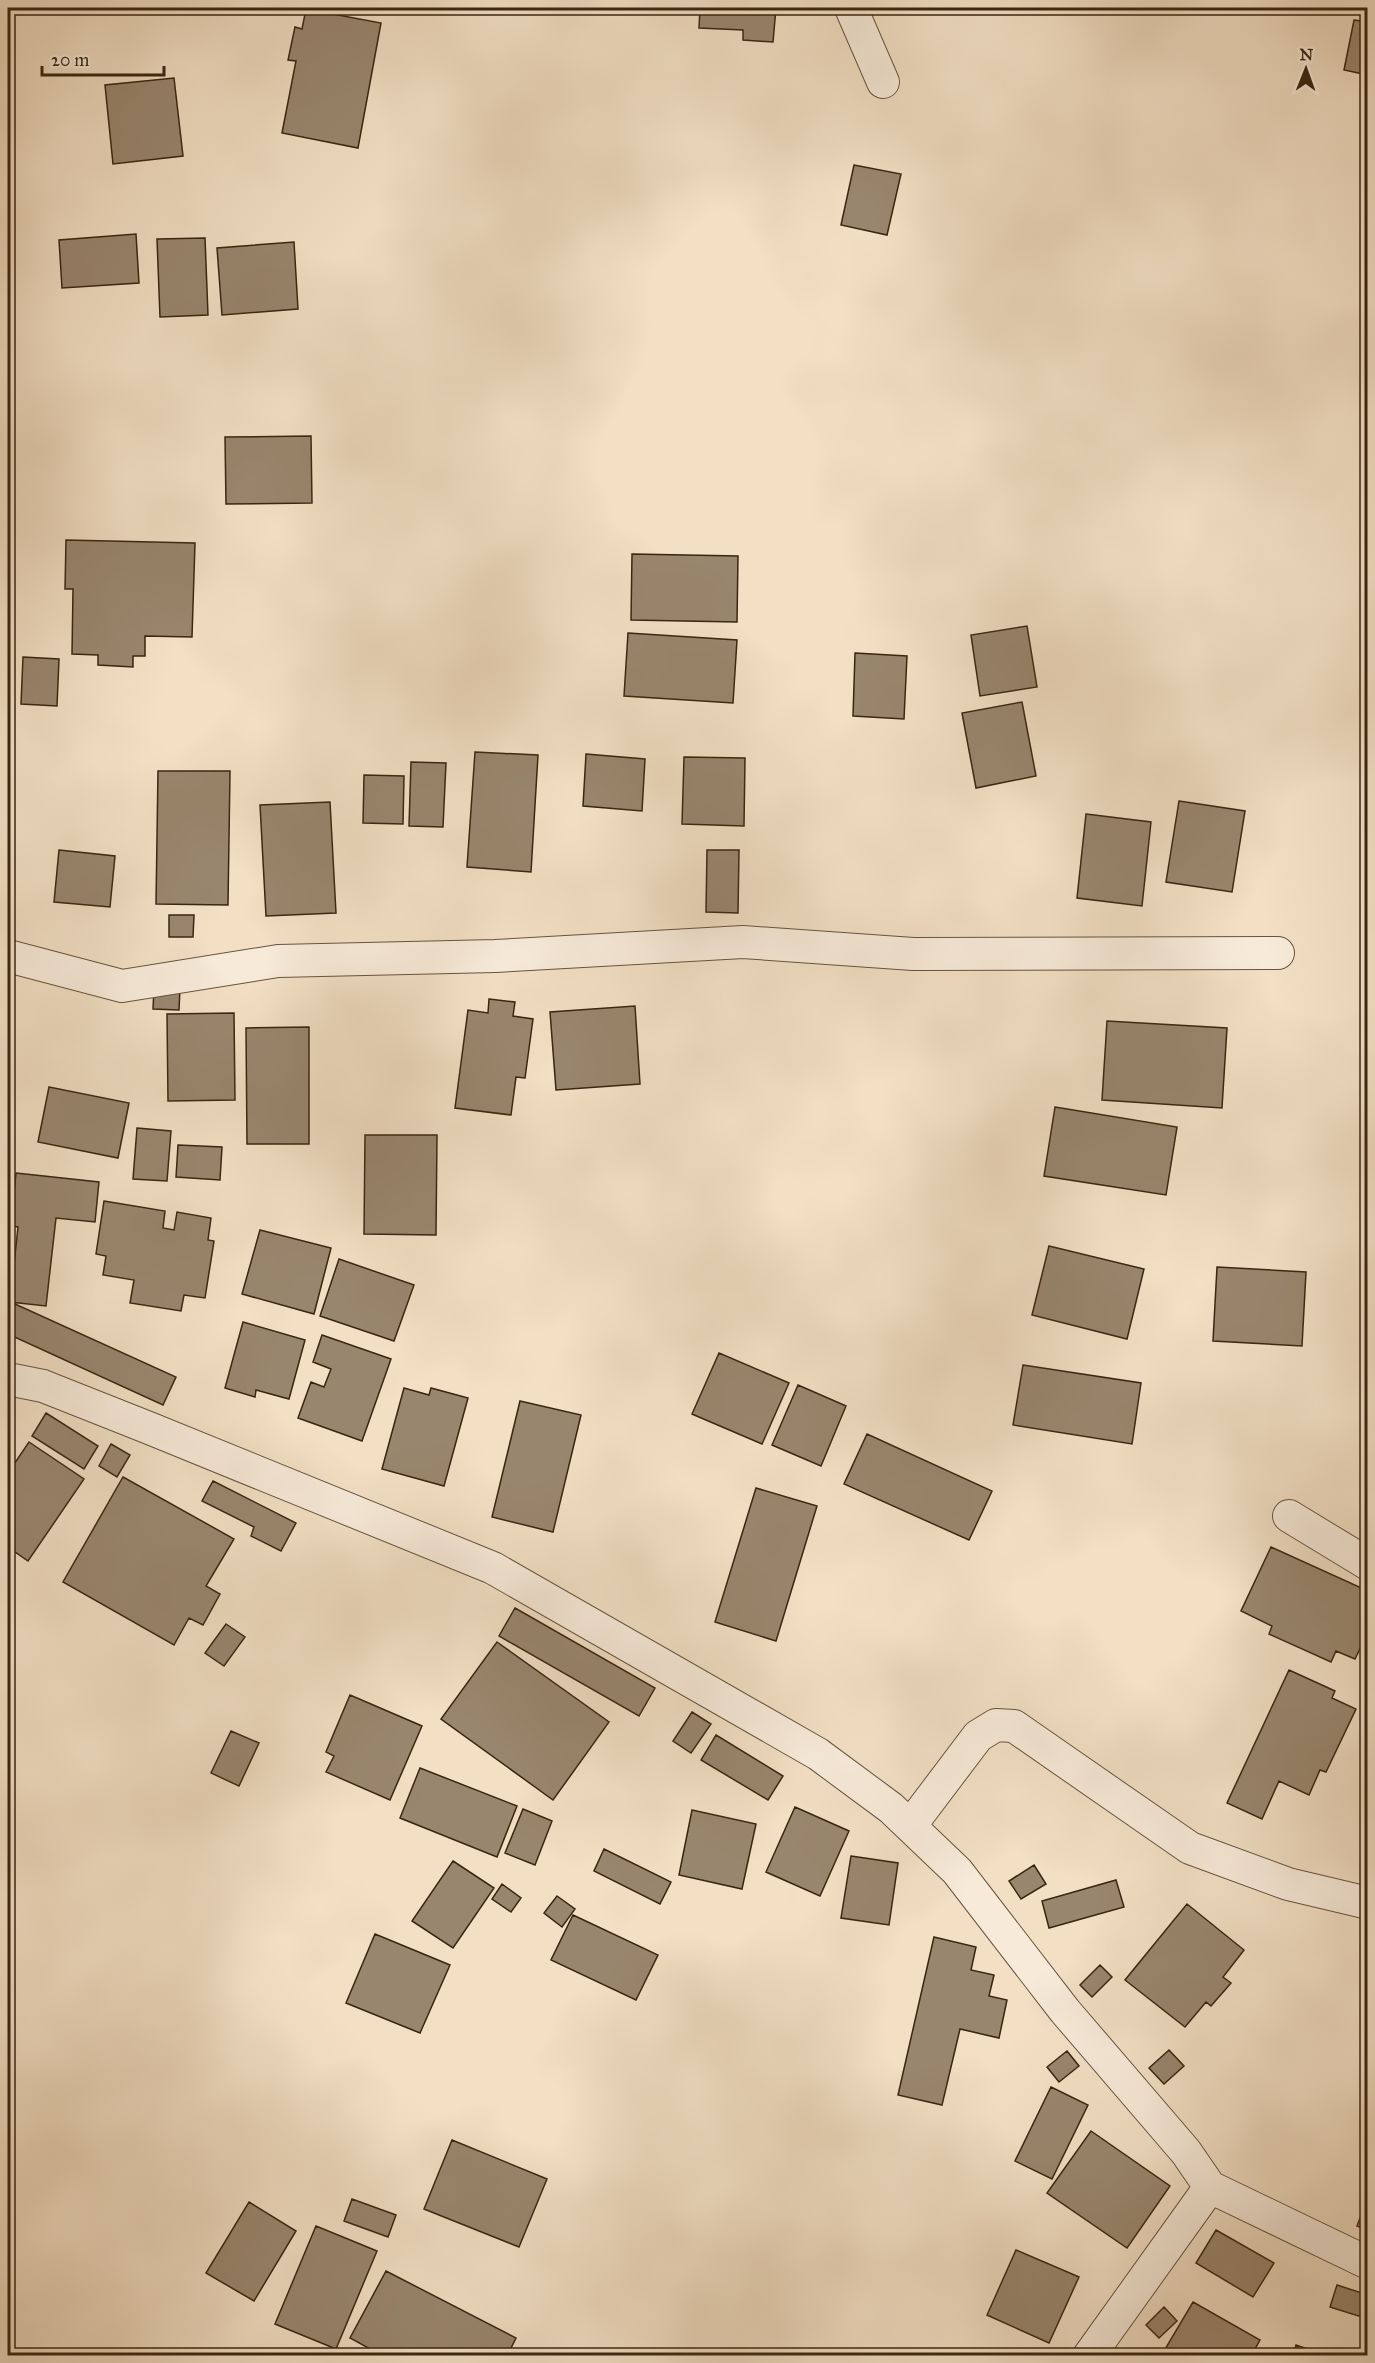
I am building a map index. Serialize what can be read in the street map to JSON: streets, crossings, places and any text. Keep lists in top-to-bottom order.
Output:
{
  "scale_bar": "20 m",
  "north": "top"
}
